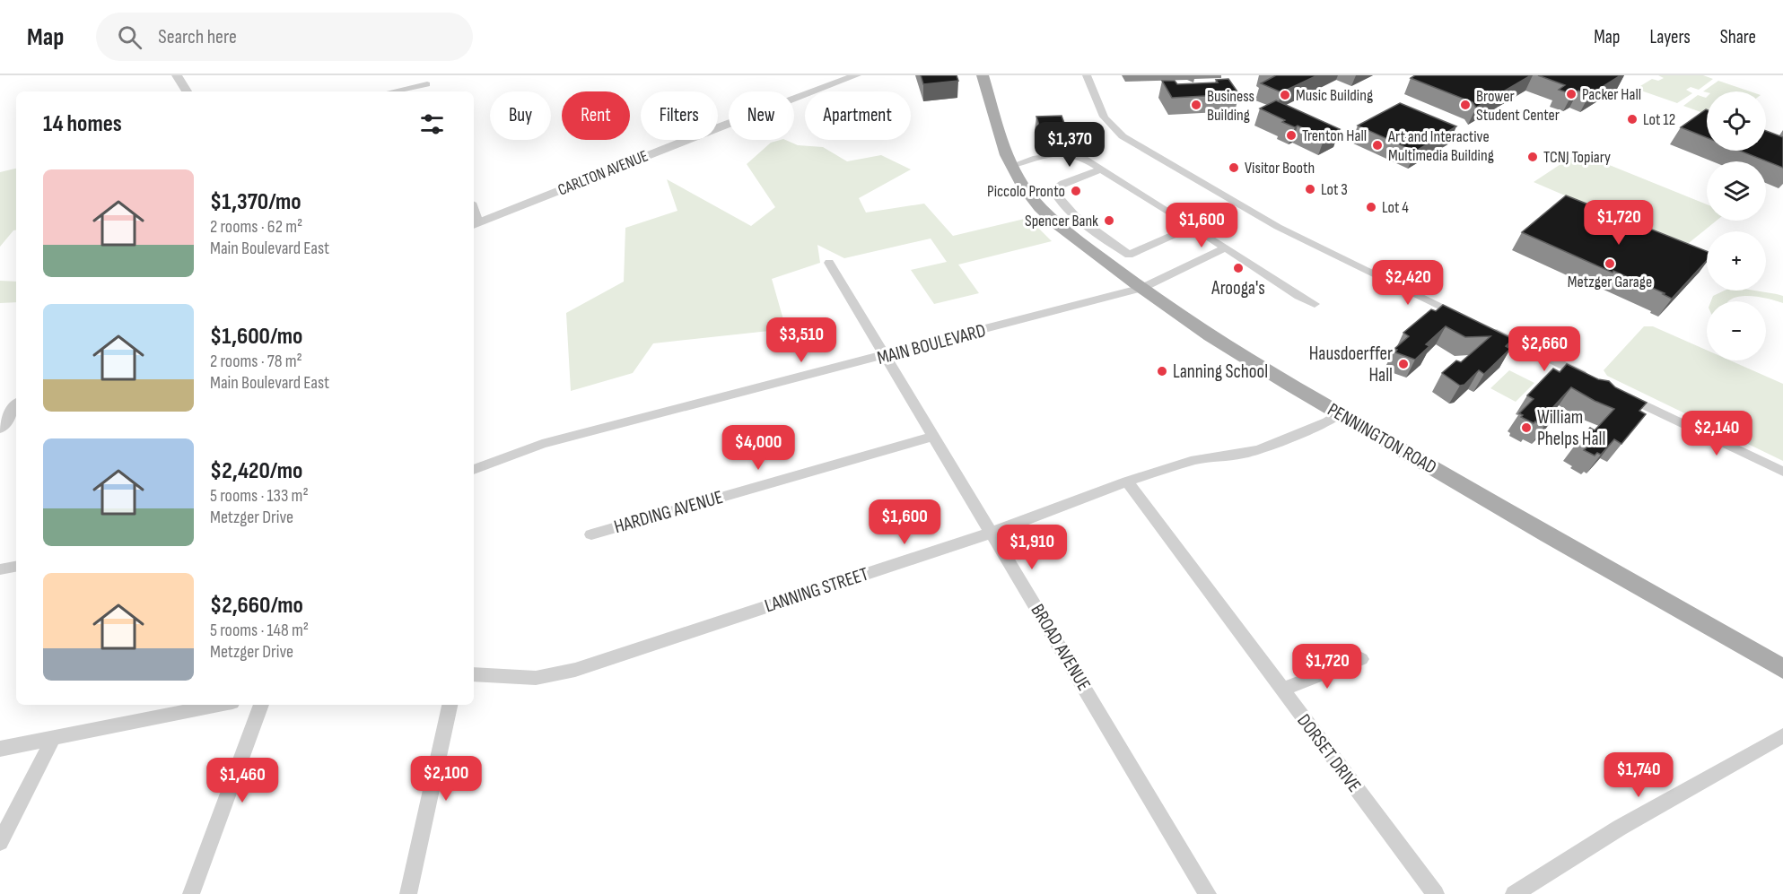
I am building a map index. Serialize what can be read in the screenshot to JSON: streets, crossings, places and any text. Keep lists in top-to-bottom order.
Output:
{
  "streets": {
    "main road": ["PENNINGTON ROAD"],
    "street": [
      "CARLTON AVENUE",
      "MAIN BOULEVARD",
      "HARDING AVENUE",
      "LANNING STREET",
      "BROAD AVENUE",
      "DORSET DRIVE"
    ]
  },
  "crossings": [
    ["MAIN BOULEVARD", "PENNINGTON ROAD"],
    ["MAIN BOULEVARD", "BROAD AVENUE"],
    ["PENNINGTON ROAD", "LANNING STREET"],
    ["HARDING AVENUE", "BROAD AVENUE"],
    ["LANNING STREET", "BROAD AVENUE"],
    ["LANNING STREET", "DORSET DRIVE"]
  ],
  "places": [
    "Packer Hall",
    "Music Building",
    "Business Building",
    "Brower Student Center",
    "Lot 12",
    "Trenton Hall",
    "Art and Interactive Multimedia Building",
    "TCNJ Topiary",
    "Visitor Booth",
    "Lot 3",
    "Piccolo Pronto",
    "Lot 4",
    "Spencer Bank",
    "Metzger Garage",
    "Arooga's",
    "Hausdoerffer Hall",
    "Lanning School",
    "William Phelps Hall"
  ],
  "page": {
    "header": "Map",
    "search": "Search here",
    "nav": ["Map", "Layers", "Share"],
    "map_buttons": ["+", "−"],
    "chip": [
      "Buy",
      "Rent",
      "Filters",
      "New",
      "Apartment"
    ],
    "heading": "14 homes",
    "price": [
      "$1,370",
      "$1,720",
      "$1,600",
      "$2,420",
      "$3,510",
      "$2,660",
      "$2,140",
      "$4,000",
      "$1,600",
      "$1,910",
      "$1,720",
      "$1,740",
      "$2,100",
      "$1,460"
    ],
    "list": [
      {
        "name": "$1,370/mo",
        "note": "2 rooms · 62 m² · Main Boulevard East"
      },
      {
        "name": "$1,600/mo",
        "note": "2 rooms · 78 m² · Main Boulevard East"
      },
      {
        "name": "$2,420/mo",
        "note": "5 rooms · 133 m² · Metzger Drive"
      },
      {
        "name": "$2,660/mo",
        "note": "5 rooms · 148 m² · Metzger Drive"
      }
    ]
  }
}
